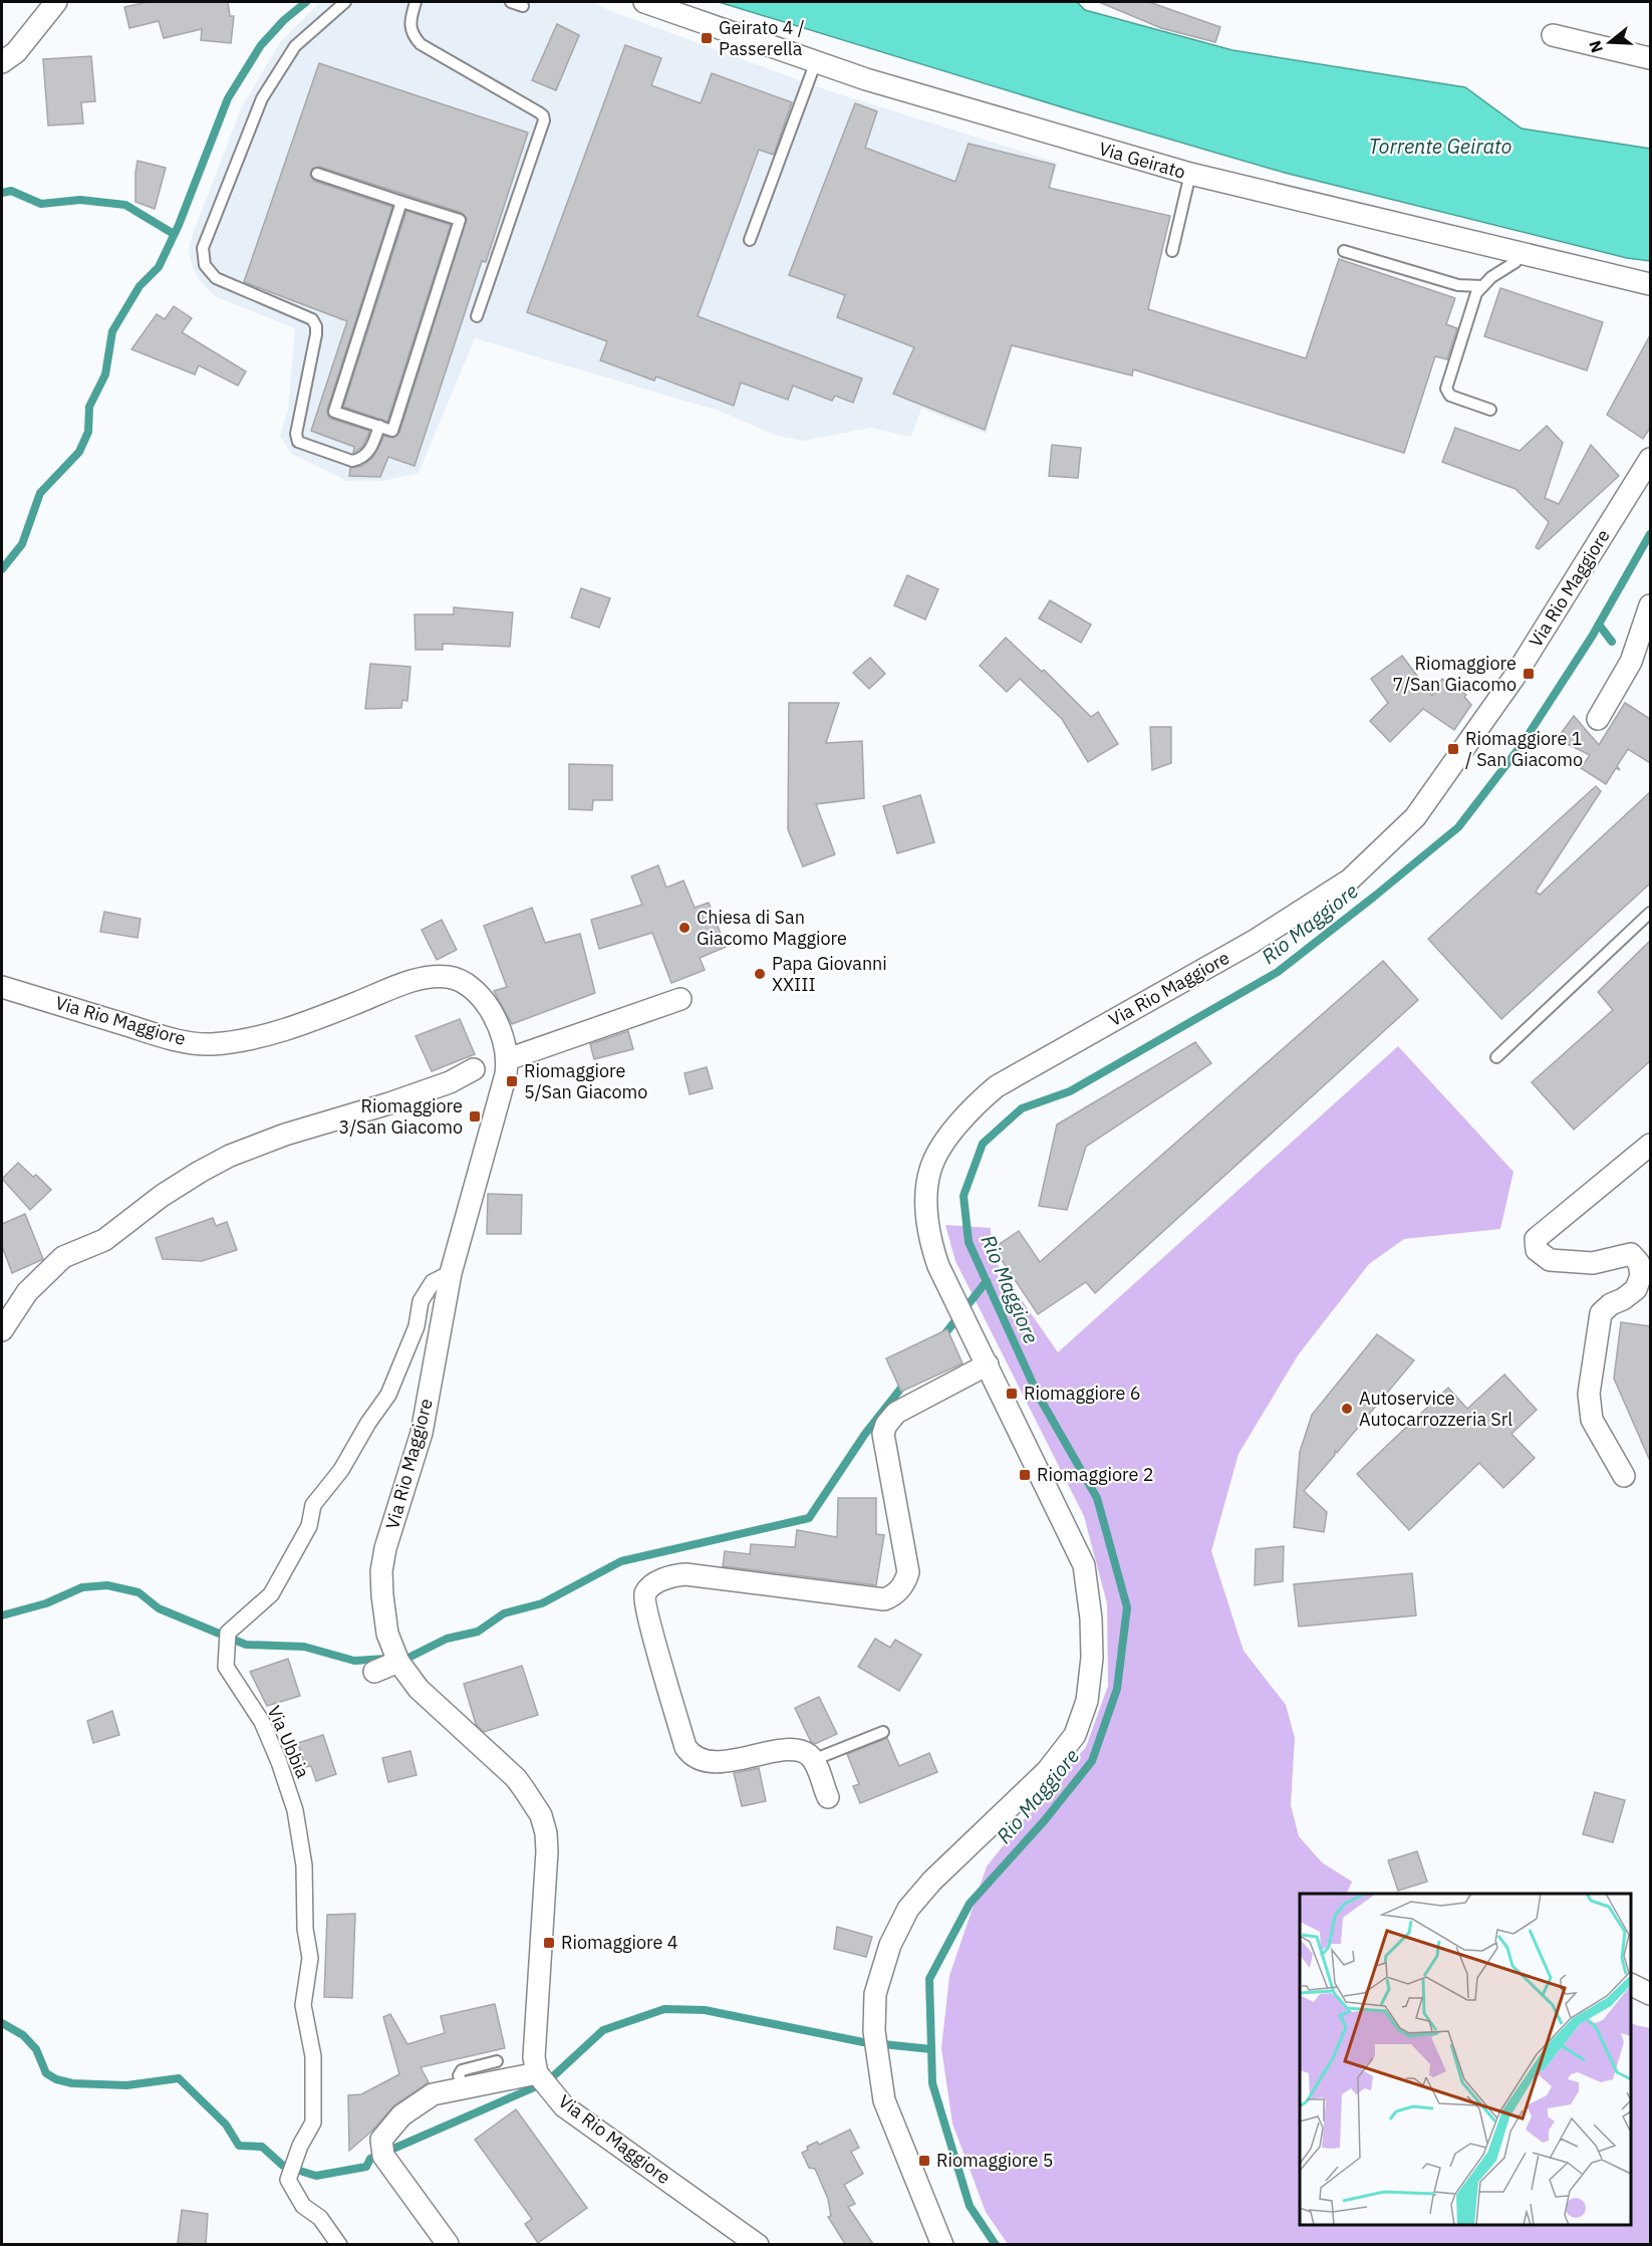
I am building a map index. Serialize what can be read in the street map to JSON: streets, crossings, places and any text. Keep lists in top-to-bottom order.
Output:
{
  "streets": {
    "street": ["Via Geirato", "Via Rio Maggiore", "Via Ubbia"]
  },
  "crossings": [
    ["Via Rio Maggiore", "Via Ubbia"]
  ],
  "water": ["Torrente Geirato", "Rio Maggiore"],
  "places": {
    "transit": [
      "Geirato 4 / Passerella",
      "Riomaggiore 7/San Giacomo",
      "Riomaggiore 1 / San Giacomo",
      "Riomaggiore 5/San Giacomo",
      "Riomaggiore 3/San Giacomo",
      "Riomaggiore 6",
      "Riomaggiore 2",
      "Riomaggiore 4",
      "Riomaggiore 5"
    ],
    "other": ["Chiesa di San Giacomo Maggiore", "Papa Giovanni XXIII", "Autoservice Autocarrozzeria Srl"]
  },
  "north": "left"
}
